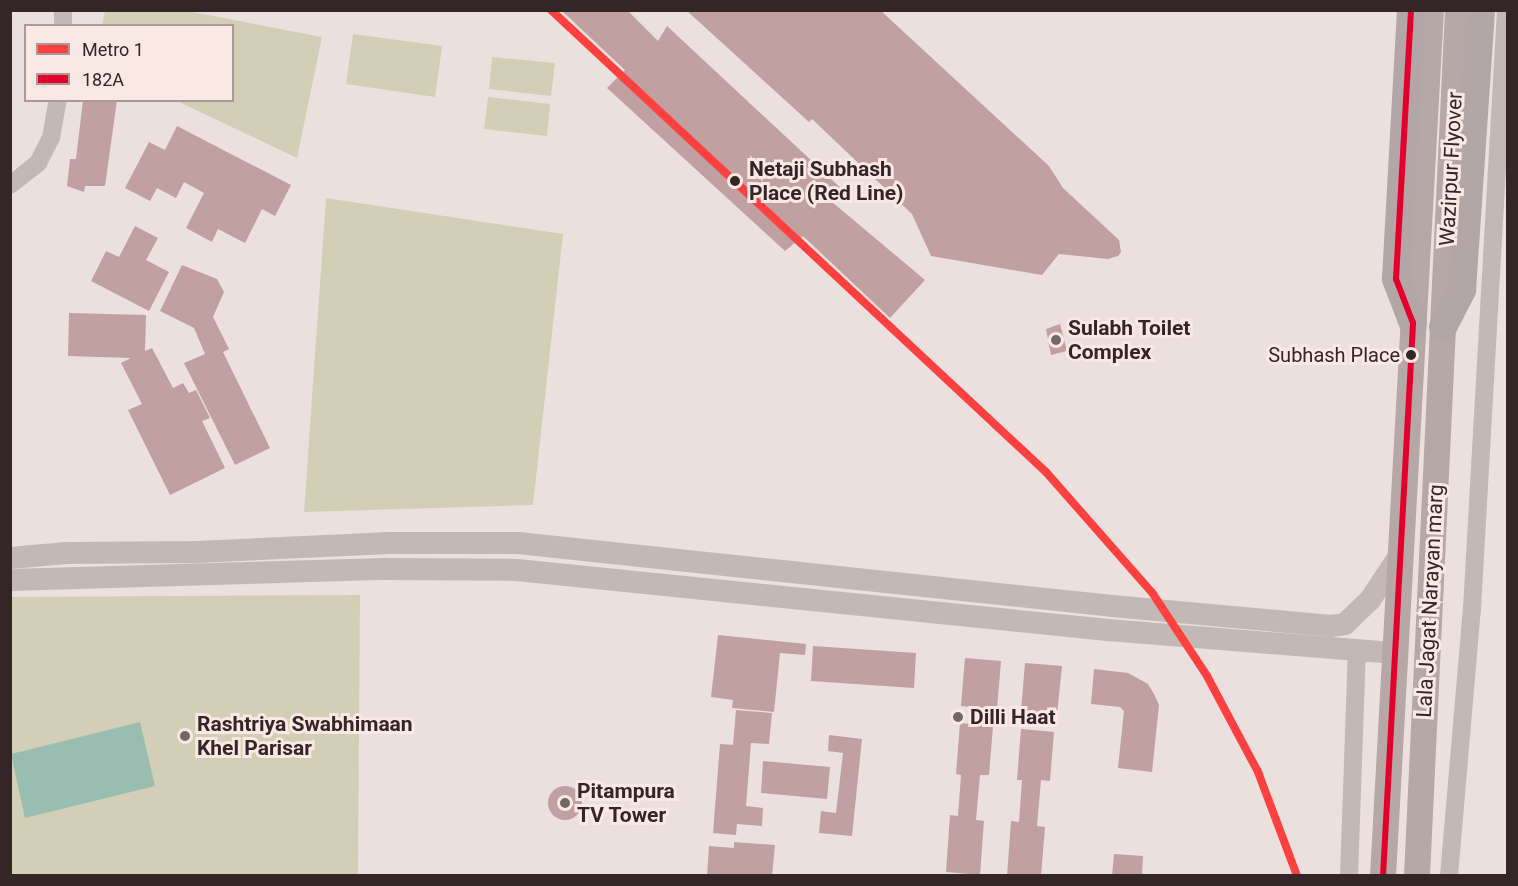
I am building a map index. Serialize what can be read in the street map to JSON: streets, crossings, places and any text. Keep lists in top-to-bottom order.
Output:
{
  "streets": {
    "main road": ["Wazirpur Flyover", "Lala Jagat Narayan marg"]
  },
  "crossings": [
    ["Wazirpur Flyover", "Lala Jagat Narayan marg"]
  ],
  "places": [
    "Netaji Subhash Place (Red Line)",
    "Sulabh Toilet Complex",
    "Subhash Place",
    "Dilli Haat",
    "Rashtriya Swabhimaan Khel Parisar",
    "Pitampura TV Tower"
  ],
  "lines": ["metro line 1", "transit line 182A"],
  "legend": ["Metro 1", "182A"]
}
